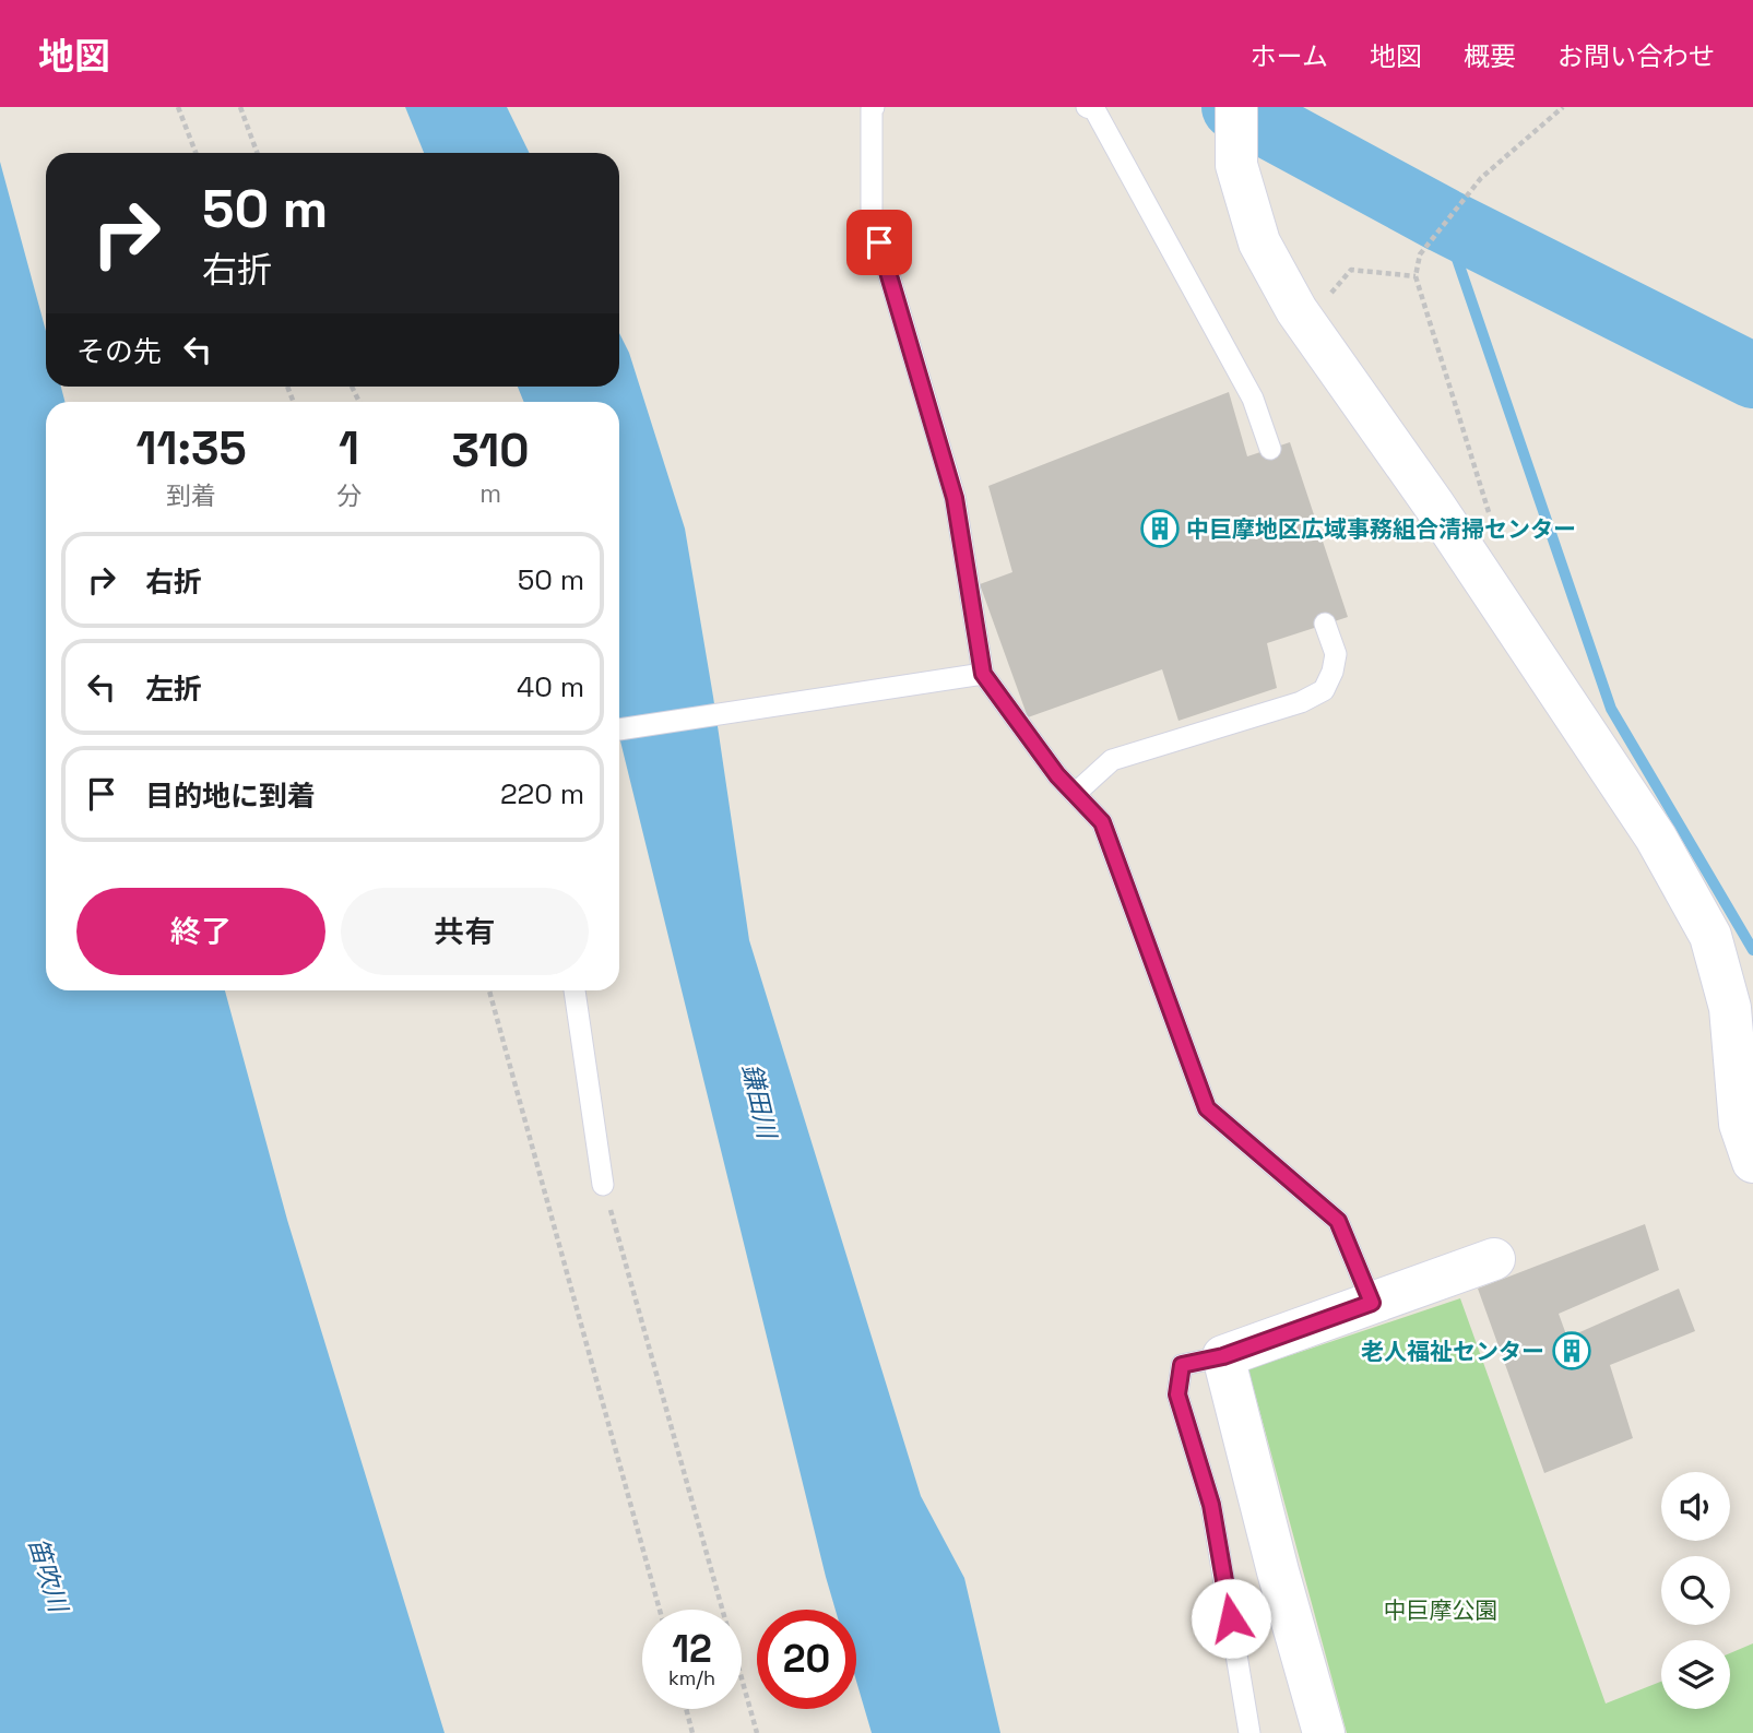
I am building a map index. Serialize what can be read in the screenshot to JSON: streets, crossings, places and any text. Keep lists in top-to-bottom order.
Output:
{
  "water": ["鎌田川", "笛吹川"],
  "parks": ["中巨摩公園"],
  "places": {
    "building": ["中巨摩地区広域事務組合清掃センター", "老人福祉センター"]
  },
  "page": {
    "header": "地図",
    "nav": [
      "ホーム",
      "地図",
      "概要",
      "お問い合わせ"
    ],
    "turn": ["50 m", "右折"],
    "then": "その先",
    "eta": [
      "11:35",
      "到着",
      "1",
      "分",
      "310",
      "m"
    ],
    "list": [
      {
        "name": "右折",
        "value": "50 m"
      },
      {
        "name": "左折",
        "value": "40 m"
      },
      {
        "name": "目的地に到着",
        "value": "220 m"
      }
    ],
    "buttons": ["終了", "共有"],
    "speed": "12 km/h",
    "limit": "20"
  }
}
